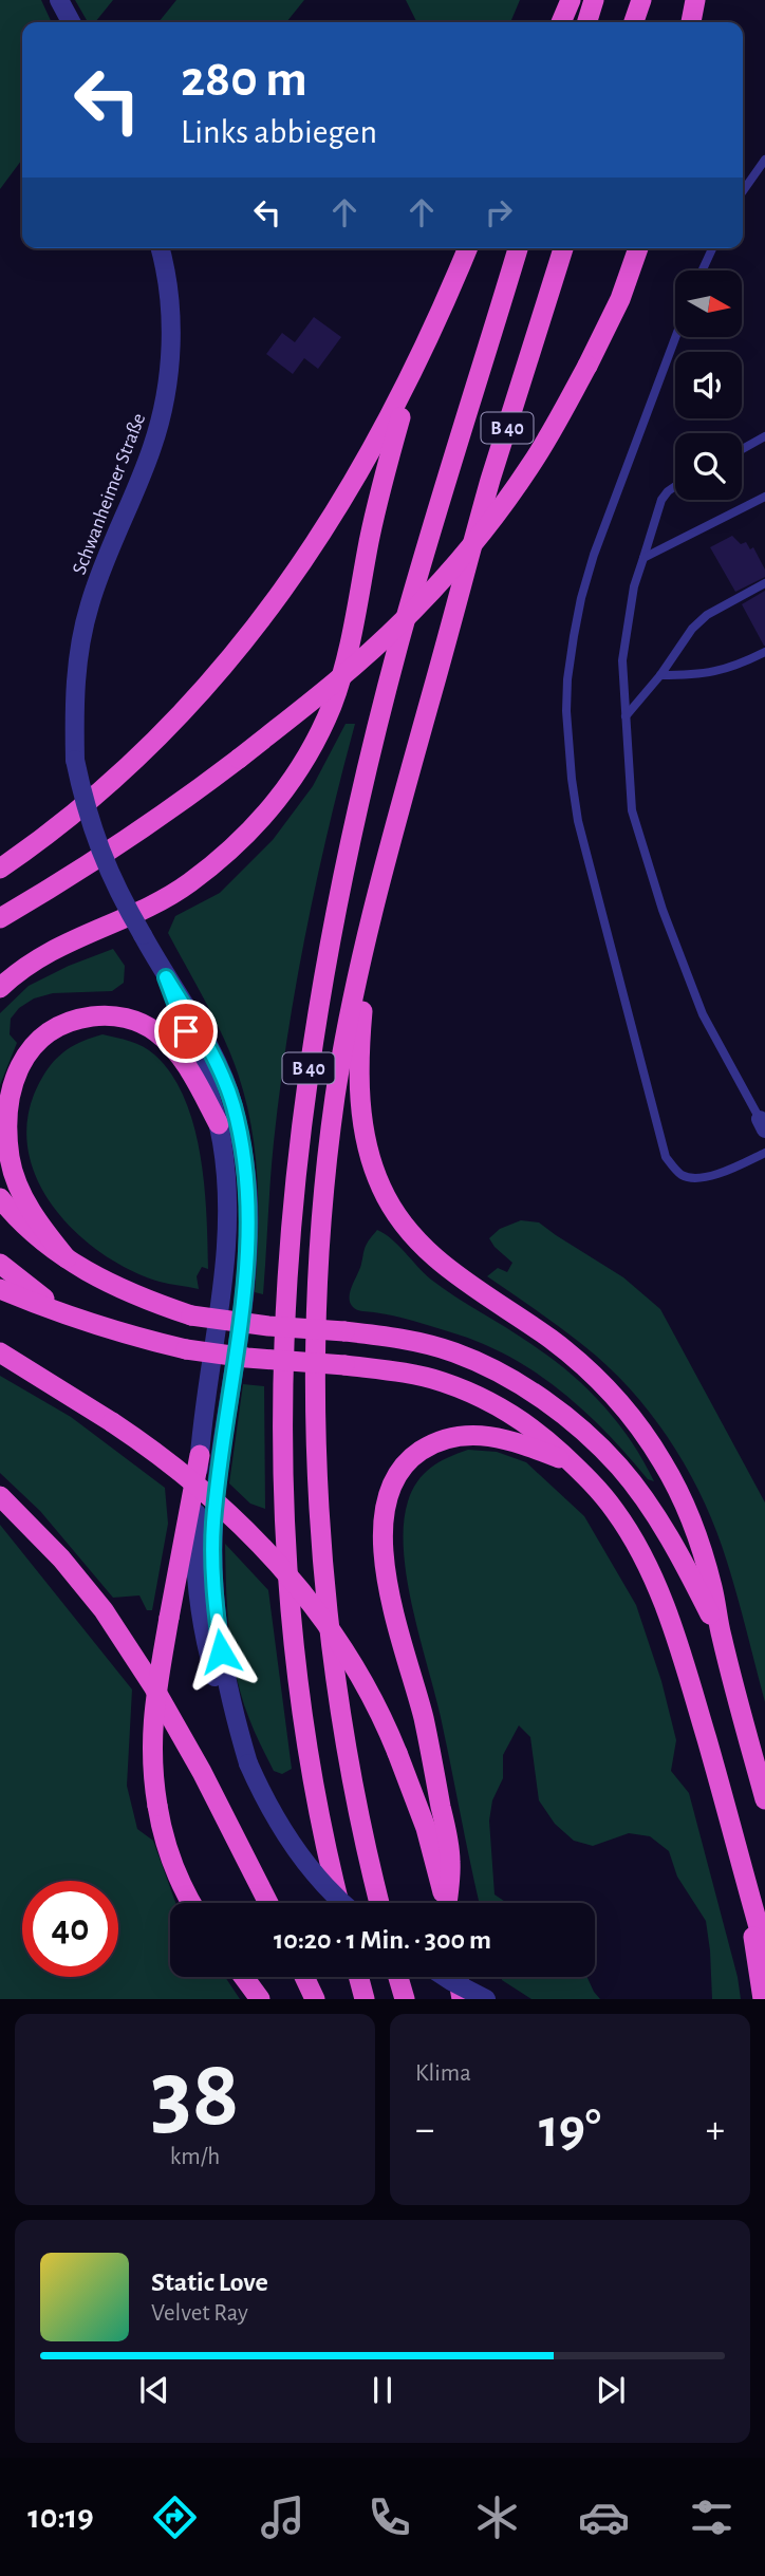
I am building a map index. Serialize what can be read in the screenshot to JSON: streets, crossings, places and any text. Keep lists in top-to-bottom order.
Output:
{
  "streets": {
    "highway": ["B 40"],
    "street": ["Schwanheimer Straße"]
  },
  "north": "right",
  "page": {
    "turn": ["280 m", "Links abbiegen"],
    "limit": "40",
    "trip": "10:20 · 1 Min. · 300 m",
    "tile": [
      ["38", "km/h"],
      "Klima"
    ],
    "heat": ["−", "19°", "+"],
    "song": ["Static Love", "Velvet Ray"],
    "tabs": "10:19"
  }
}
